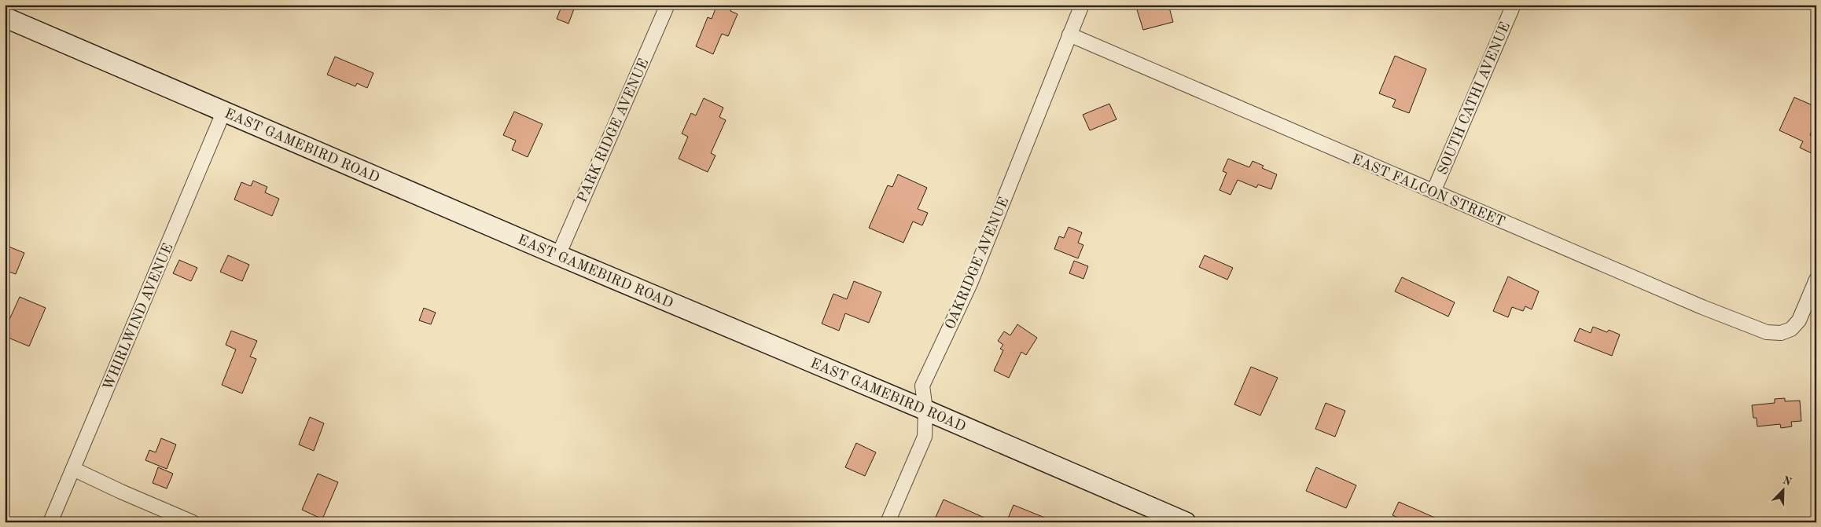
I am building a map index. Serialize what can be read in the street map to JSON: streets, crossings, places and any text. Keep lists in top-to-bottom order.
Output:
{
  "streets": {
    "main road": ["EAST GAMEBIRD ROAD"],
    "street": [
      "SOUTH CATHI AVENUE",
      "PARK RIDGE AVENUE",
      "EAST FALCON STREET",
      "OAKRIDGE AVENUE",
      "WHIRLWIND AVENUE"
    ]
  },
  "crossings": [
    ["SOUTH CATHI AVENUE", "EAST FALCON STREET"],
    ["PARK RIDGE AVENUE", "EAST GAMEBIRD ROAD"],
    ["EAST GAMEBIRD ROAD", "OAKRIDGE AVENUE"],
    ["EAST GAMEBIRD ROAD", "WHIRLWIND AVENUE"],
    ["EAST FALCON STREET", "OAKRIDGE AVENUE"]
  ],
  "north": "top right"
}
